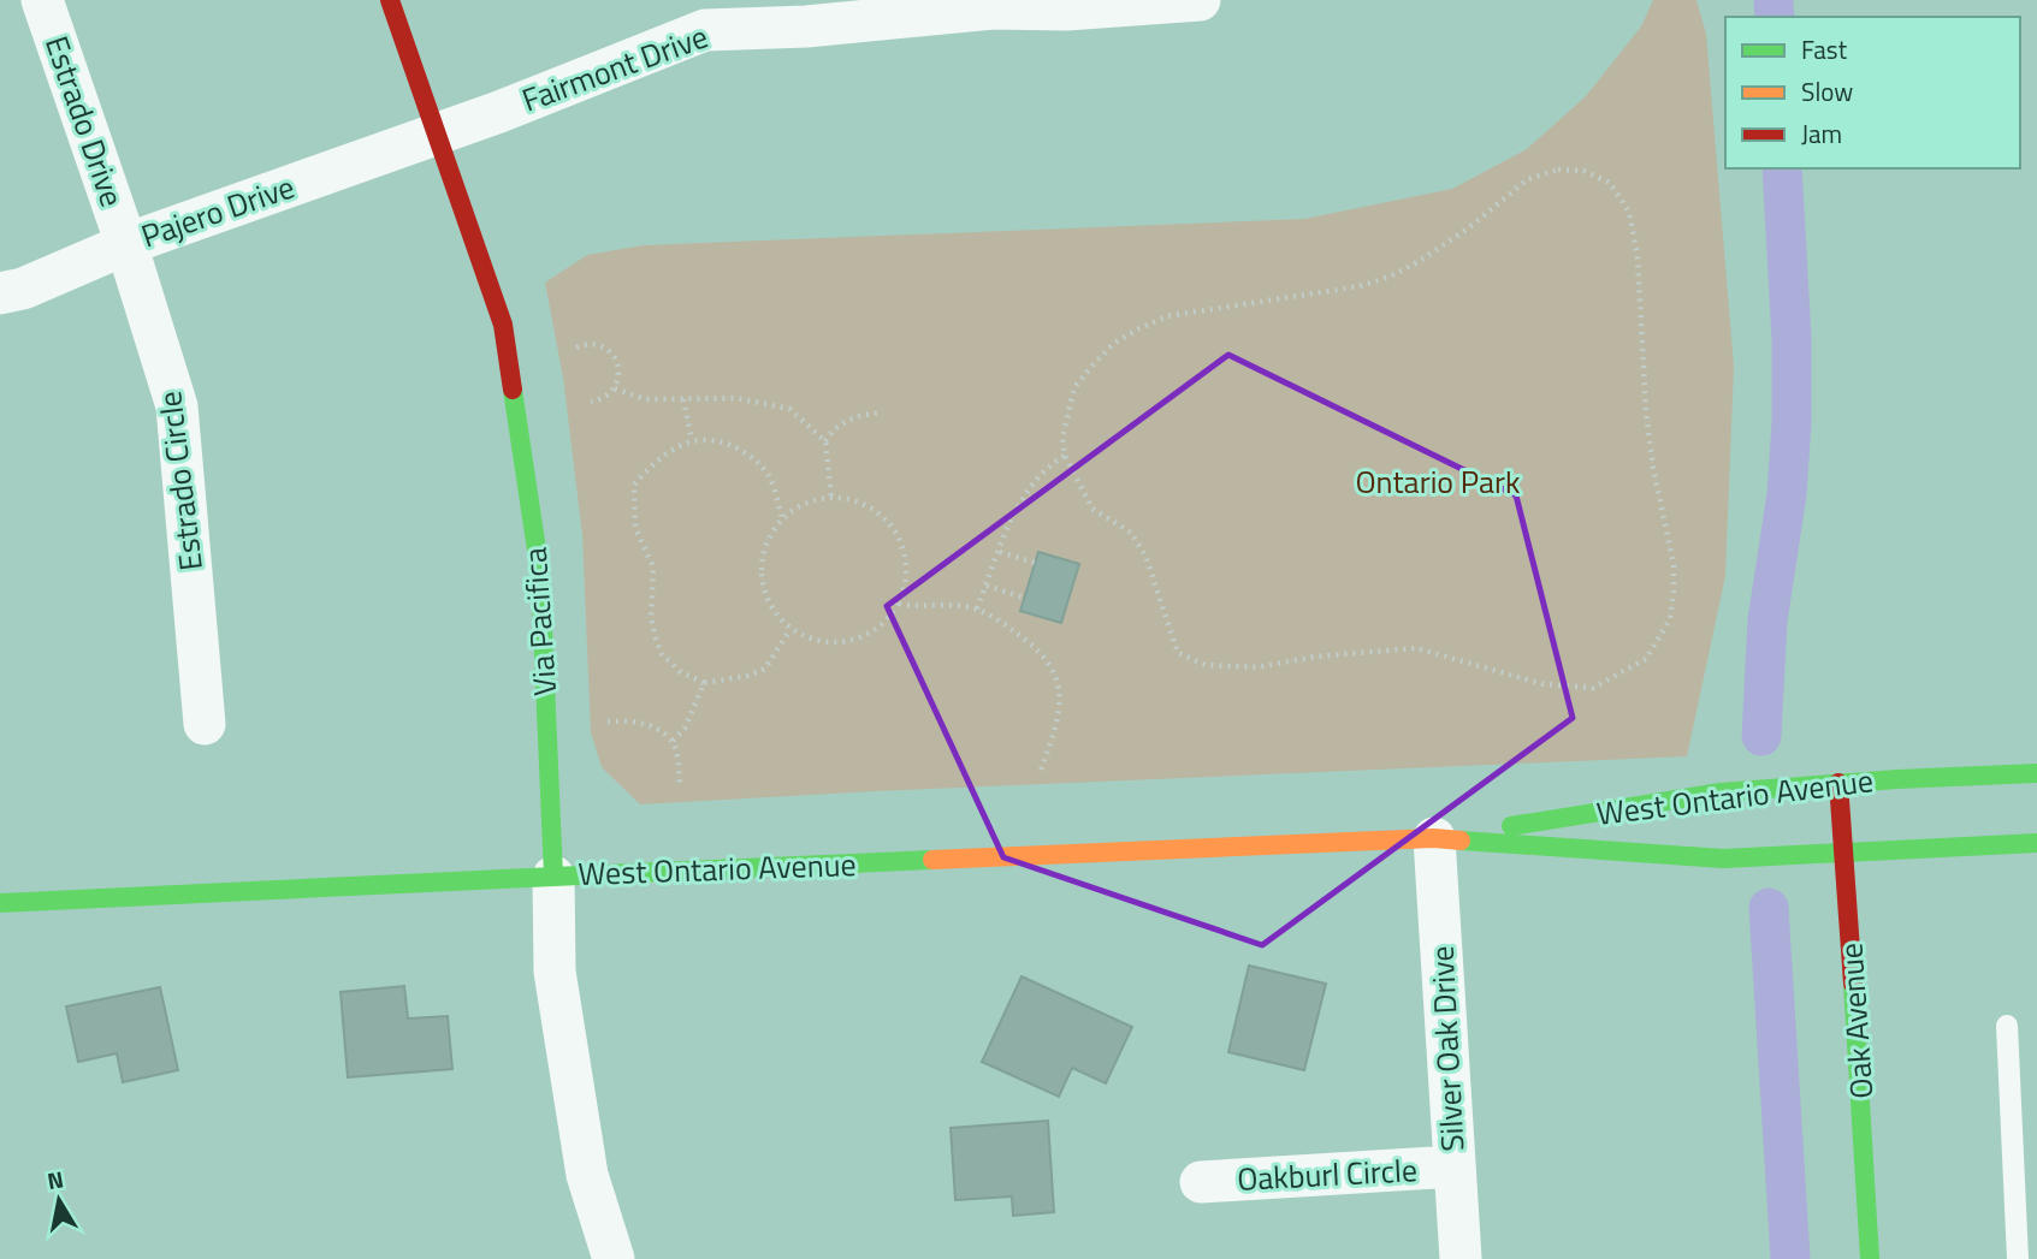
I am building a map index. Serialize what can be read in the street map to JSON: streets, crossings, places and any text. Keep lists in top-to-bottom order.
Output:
{
  "streets": {
    "main road": ["Via Pacifica", "West Ontario Avenue", "Oak Avenue"],
    "street": [
      "Fairmont Drive",
      "Estrado Drive",
      "Pajero Drive",
      "Estrado Circle",
      "Silver Oak Drive",
      "Oakburl Circle"
    ]
  },
  "crossings": [
    ["Fairmont Drive", "Pajero Drive"],
    ["Fairmont Drive", "Via Pacifica"],
    ["Estrado Drive", "Pajero Drive"],
    ["Estrado Drive", "Estrado Circle"],
    ["Pajero Drive", "Estrado Circle"],
    ["Pajero Drive", "Via Pacifica"],
    ["Via Pacifica", "West Ontario Avenue"],
    ["West Ontario Avenue", "Oak Avenue"],
    ["West Ontario Avenue", "Silver Oak Drive"],
    ["Silver Oak Drive", "Oakburl Circle"]
  ],
  "parks": ["Ontario Park"],
  "legend": ["Fast", "Slow", "Jam"],
  "north": "top"
}
